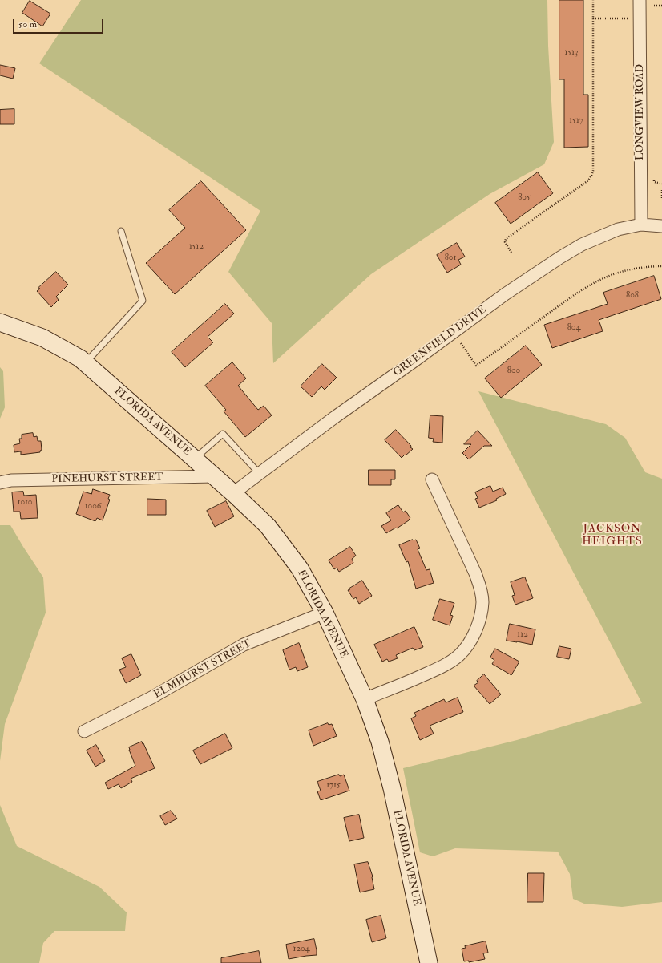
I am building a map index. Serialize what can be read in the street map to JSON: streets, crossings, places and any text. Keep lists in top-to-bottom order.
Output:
{
  "streets": {
    "main road": ["FLORIDA AVENUE"],
    "street": [
      "LONGVIEW ROAD",
      "GREENFIELD DRIVE",
      "PINEHURST STREET",
      "ELMHURST STREET"
    ]
  },
  "crossings": [
    ["LONGVIEW ROAD", "GREENFIELD DRIVE"],
    ["GREENFIELD DRIVE", "FLORIDA AVENUE"],
    ["FLORIDA AVENUE", "PINEHURST STREET"],
    ["FLORIDA AVENUE", "ELMHURST STREET"]
  ],
  "districts": ["JACKSON HEIGHTS"],
  "house_numbers": [
    "1513",
    "1517",
    "805",
    "1512",
    "801",
    "808",
    "804",
    "800",
    "1010",
    "1006",
    "112",
    "1715",
    "1204"
  ],
  "scale_bar": "50 m"
}
